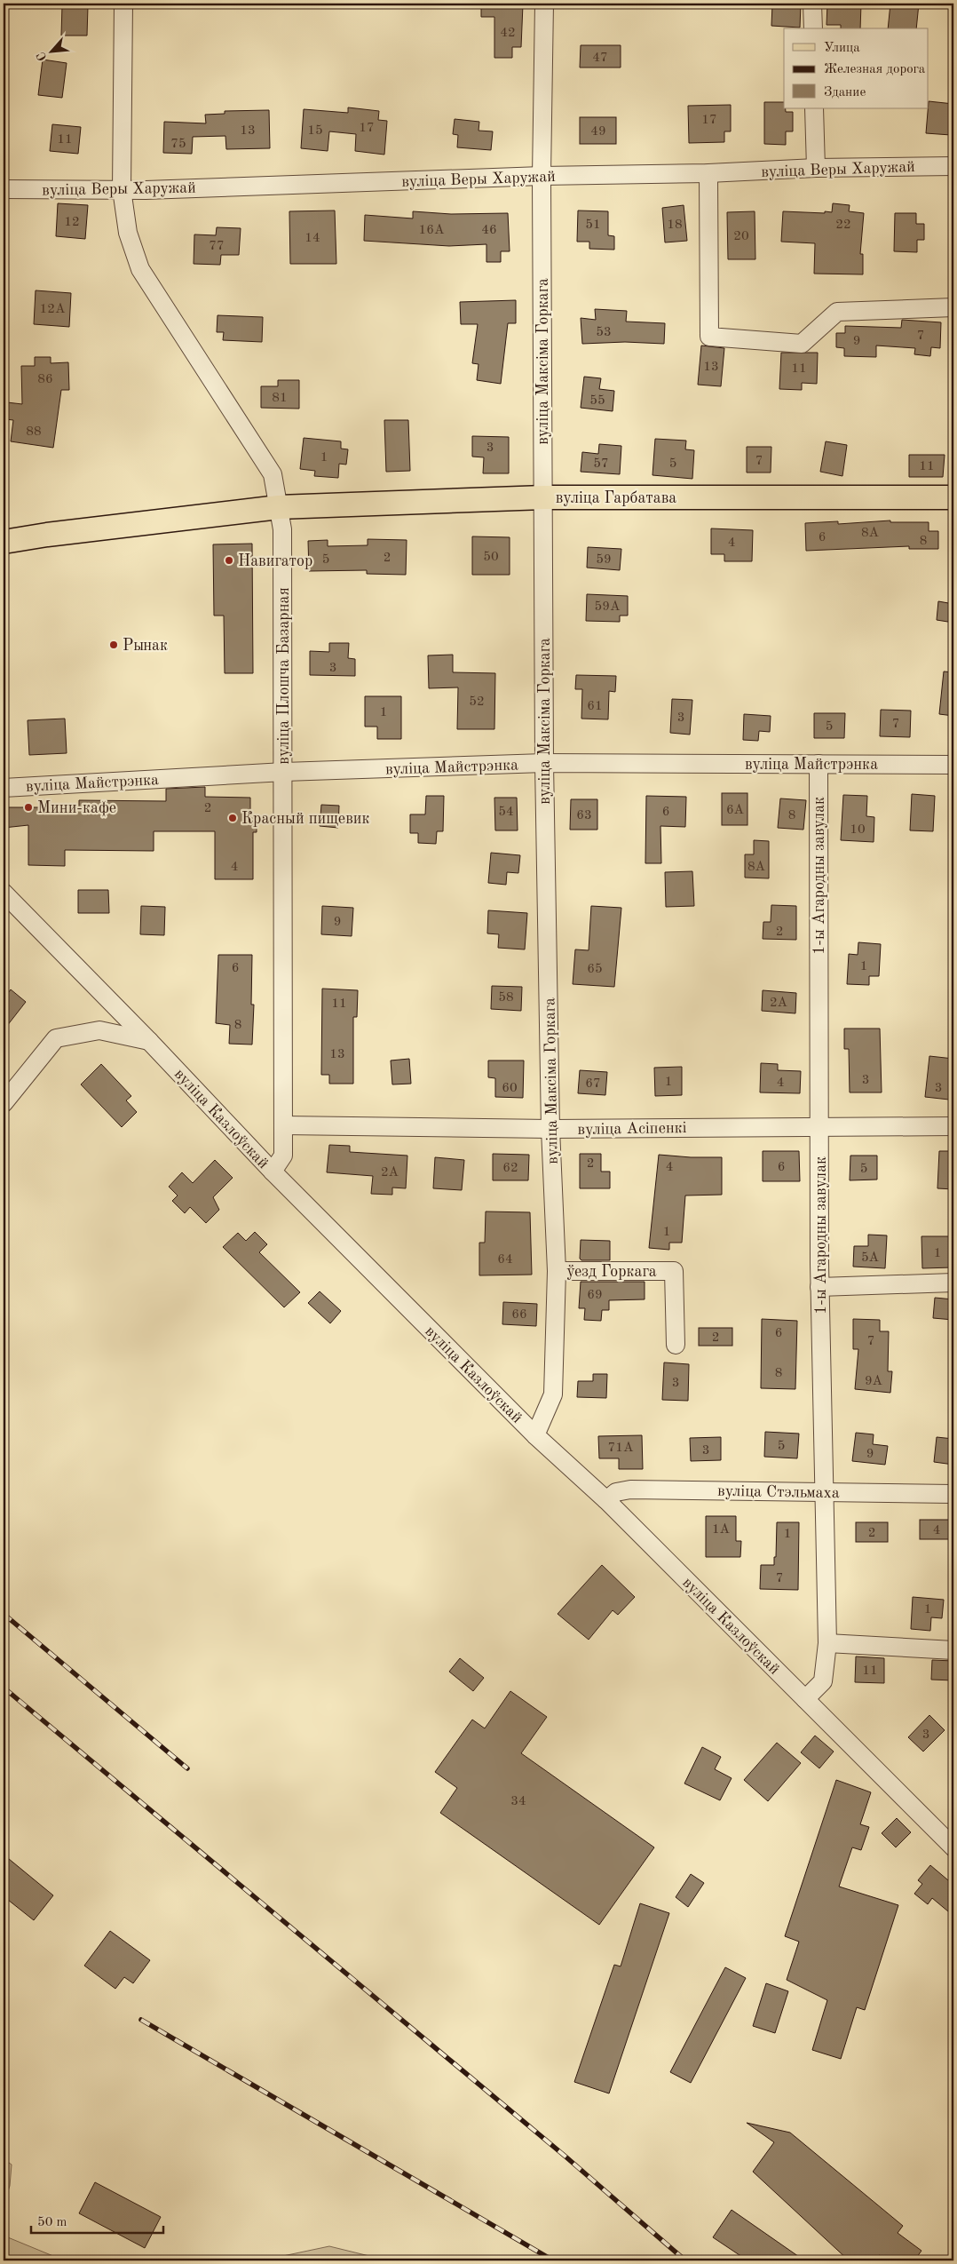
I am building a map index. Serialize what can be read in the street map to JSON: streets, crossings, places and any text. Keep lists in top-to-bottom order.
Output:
{
  "streets": {
    "main road": ["вуліца Гарбатава"],
    "street": [
      "вуліца Веры Харужай",
      "вуліца Максіма Горкага",
      "вуліца Плошча Базарная",
      "вуліца Майстрэнка",
      "1-ы Агародны завулак",
      "вуліца Казлоўскай",
      "вуліца Асіпенкі",
      "ўезд Горкага",
      "вуліца Стэльмаха"
    ]
  },
  "crossings": [
    ["вуліца Веры Харужай", "вуліца Максіма Горкага"],
    ["вуліца Веры Харужай", "вуліца Плошча Базарная"],
    ["вуліца Максіма Горкага", "вуліца Гарбатава"],
    ["вуліца Максіма Горкага", "вуліца Майстрэнка"],
    ["вуліца Максіма Горкага", "вуліца Казлоўскай"],
    ["вуліца Максіма Горкага", "вуліца Асіпенкі"],
    ["вуліца Максіма Горкага", "ўезд Горкага"],
    ["вуліца Гарбатава", "вуліца Плошча Базарная"],
    ["вуліца Плошча Базарная", "вуліца Майстрэнка"],
    ["вуліца Плошча Базарная", "вуліца Казлоўскай"],
    ["вуліца Плошча Базарная", "вуліца Асіпенкі"],
    ["вуліца Майстрэнка", "1-ы Агародны завулак"],
    ["1-ы Агародны завулак", "вуліца Казлоўскай"],
    ["1-ы Агародны завулак", "вуліца Асіпенкі"],
    ["1-ы Агародны завулак", "вуліца Стэльмаха"],
    ["вуліца Казлоўскай", "вуліца Стэльмаха"]
  ],
  "places": [
    "Навигатор",
    "Рынак",
    "Мини-кафе",
    "Красный пищевик"
  ],
  "house_numbers": [
    "42",
    "47",
    "17",
    "17",
    "13",
    "15",
    "49",
    "11",
    "75",
    "12",
    "51",
    "18",
    "22",
    "16А",
    "46",
    "20",
    "14",
    "77",
    "12А",
    "53",
    "7",
    "9",
    "13",
    "11",
    "86",
    "81",
    "55",
    "88",
    "3",
    "1",
    "7",
    "57",
    "5",
    "11",
    "8А",
    "6",
    "8",
    "4",
    "50",
    "2",
    "5",
    "59",
    "59А",
    "3",
    "52",
    "61",
    "1",
    "3",
    "7",
    "5",
    "2",
    "6А",
    "54",
    "6",
    "63",
    "8",
    "10",
    "4",
    "8А",
    "9",
    "2",
    "1",
    "6",
    "65",
    "58",
    "2А",
    "11",
    "8",
    "13",
    "3",
    "1",
    "4",
    "67",
    "60",
    "3",
    "2",
    "4",
    "6",
    "62",
    "5",
    "2А",
    "1",
    "1",
    "5А",
    "64",
    "69",
    "66",
    "6",
    "2",
    "7",
    "8",
    "9А",
    "3",
    "5",
    "71А",
    "3",
    "9",
    "1А",
    "4",
    "2",
    "1",
    "7",
    "1",
    "11",
    "3",
    "34"
  ],
  "legend": ["Улица", "Железная дорога", "Здание"],
  "scale_bar": "50 m",
  "north": "bottom left"
}
